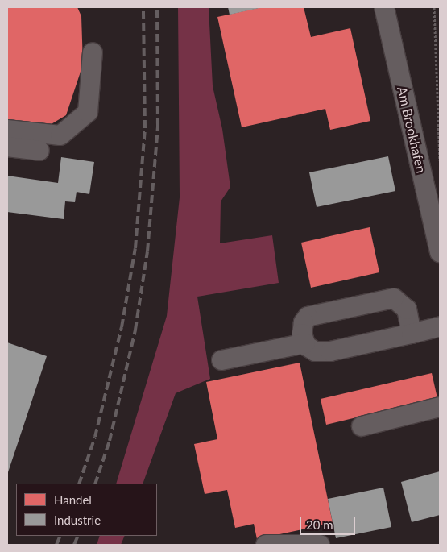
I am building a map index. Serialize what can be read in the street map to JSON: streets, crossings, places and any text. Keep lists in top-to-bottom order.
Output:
{
  "streets": {
    "street": ["Am Brookhafen"]
  },
  "legend": ["Handel", "Industrie"],
  "scale_bar": "20 m"
}
